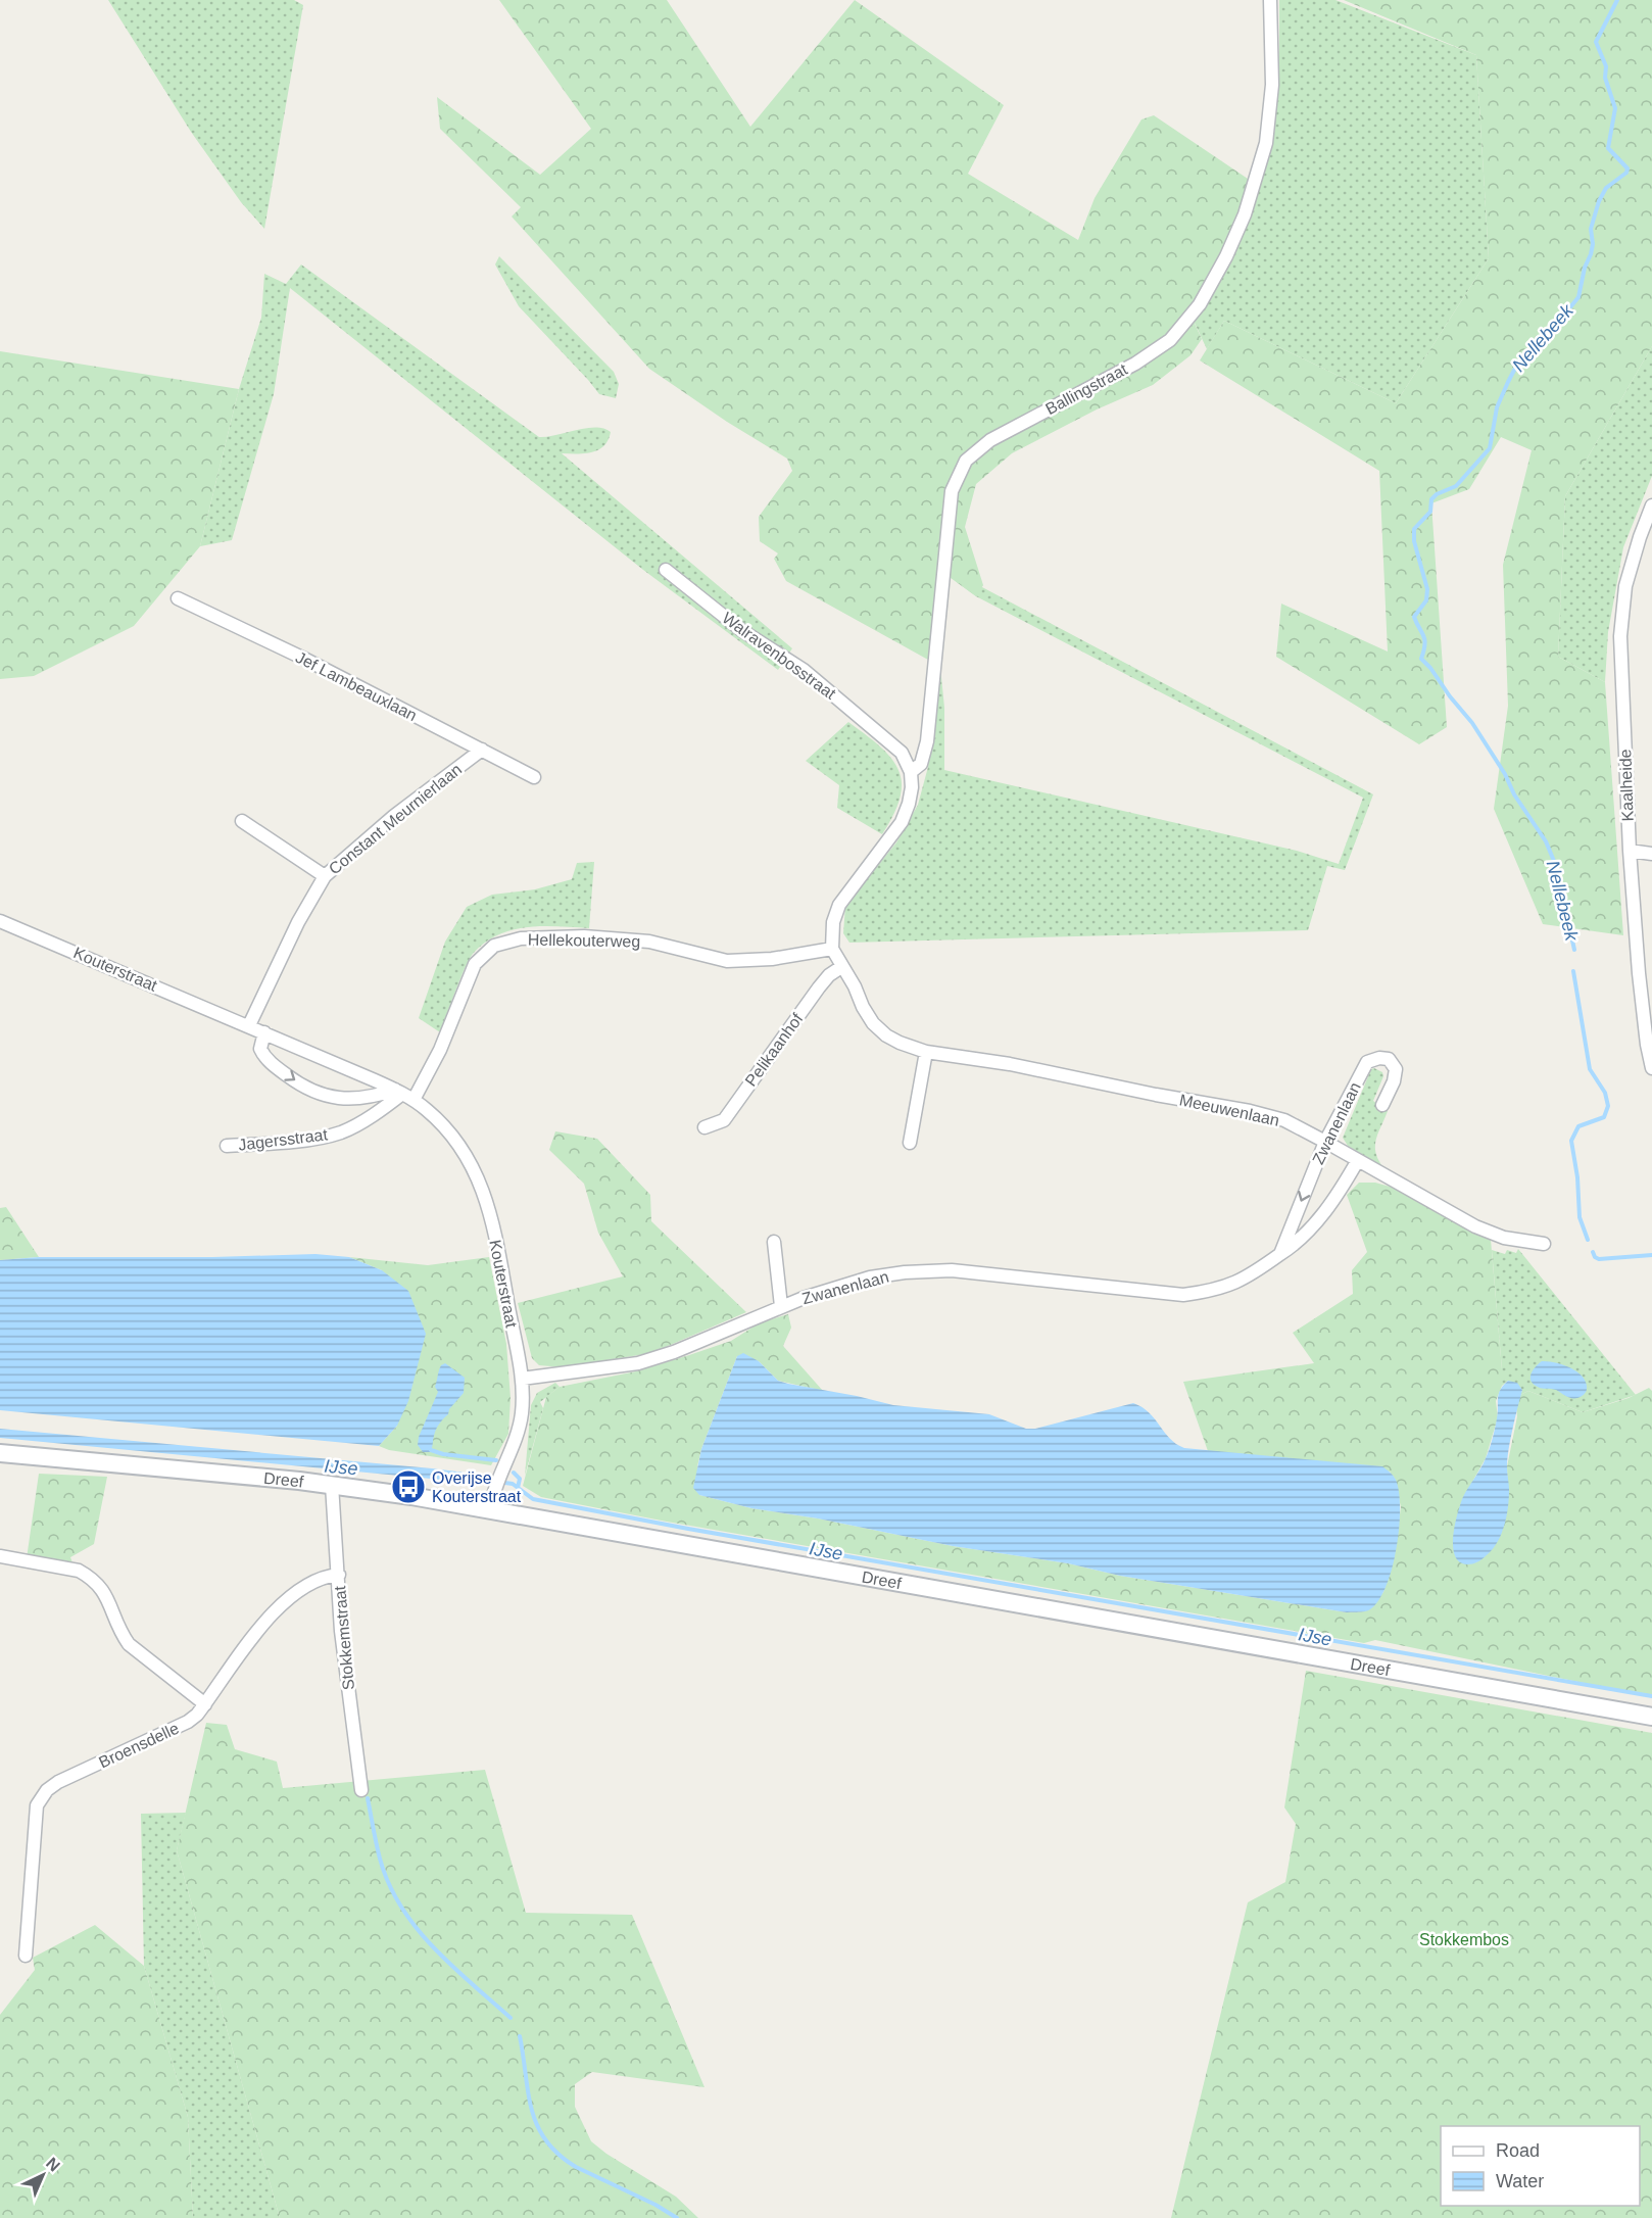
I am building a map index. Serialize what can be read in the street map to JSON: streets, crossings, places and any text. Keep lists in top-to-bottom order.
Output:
{
  "streets": {
    "main road": ["Dreef"],
    "street": [
      "Ballingstraat",
      "Walravenbosstraat",
      "Jef Lambeauxlaan",
      "Kaalheide",
      "Constant Meurnierlaan",
      "Hellekouterweg",
      "Kouterstraat",
      "Pelikaanhof",
      "Meeuwenlaan",
      "Zwanenlaan",
      "Jagersstraat",
      "Stokkemstraat",
      "Broensdelle"
    ]
  },
  "crossings": [
    ["Ballingstraat", "Walravenbosstraat"],
    ["Jef Lambeauxlaan", "Constant Meurnierlaan"],
    ["Constant Meurnierlaan", "Kouterstraat"],
    ["Hellekouterweg", "Kouterstraat"],
    ["Hellekouterweg", "Meeuwenlaan"],
    ["Hellekouterweg", "Jagersstraat"],
    ["Kouterstraat", "Zwanenlaan"],
    ["Kouterstraat", "Jagersstraat"],
    ["Kouterstraat", "Dreef"],
    ["Pelikaanhof", "Meeuwenlaan"],
    ["Meeuwenlaan", "Zwanenlaan"],
    ["Dreef", "Stokkemstraat"],
    ["Stokkemstraat", "Broensdelle"]
  ],
  "water": ["Nellebeek", "IJse"],
  "parks": ["Stokkembos"],
  "places": {
    "bus stop": ["Overijse Kouterstraat"]
  },
  "legend": ["Road", "Water"],
  "north": "top right"
}
